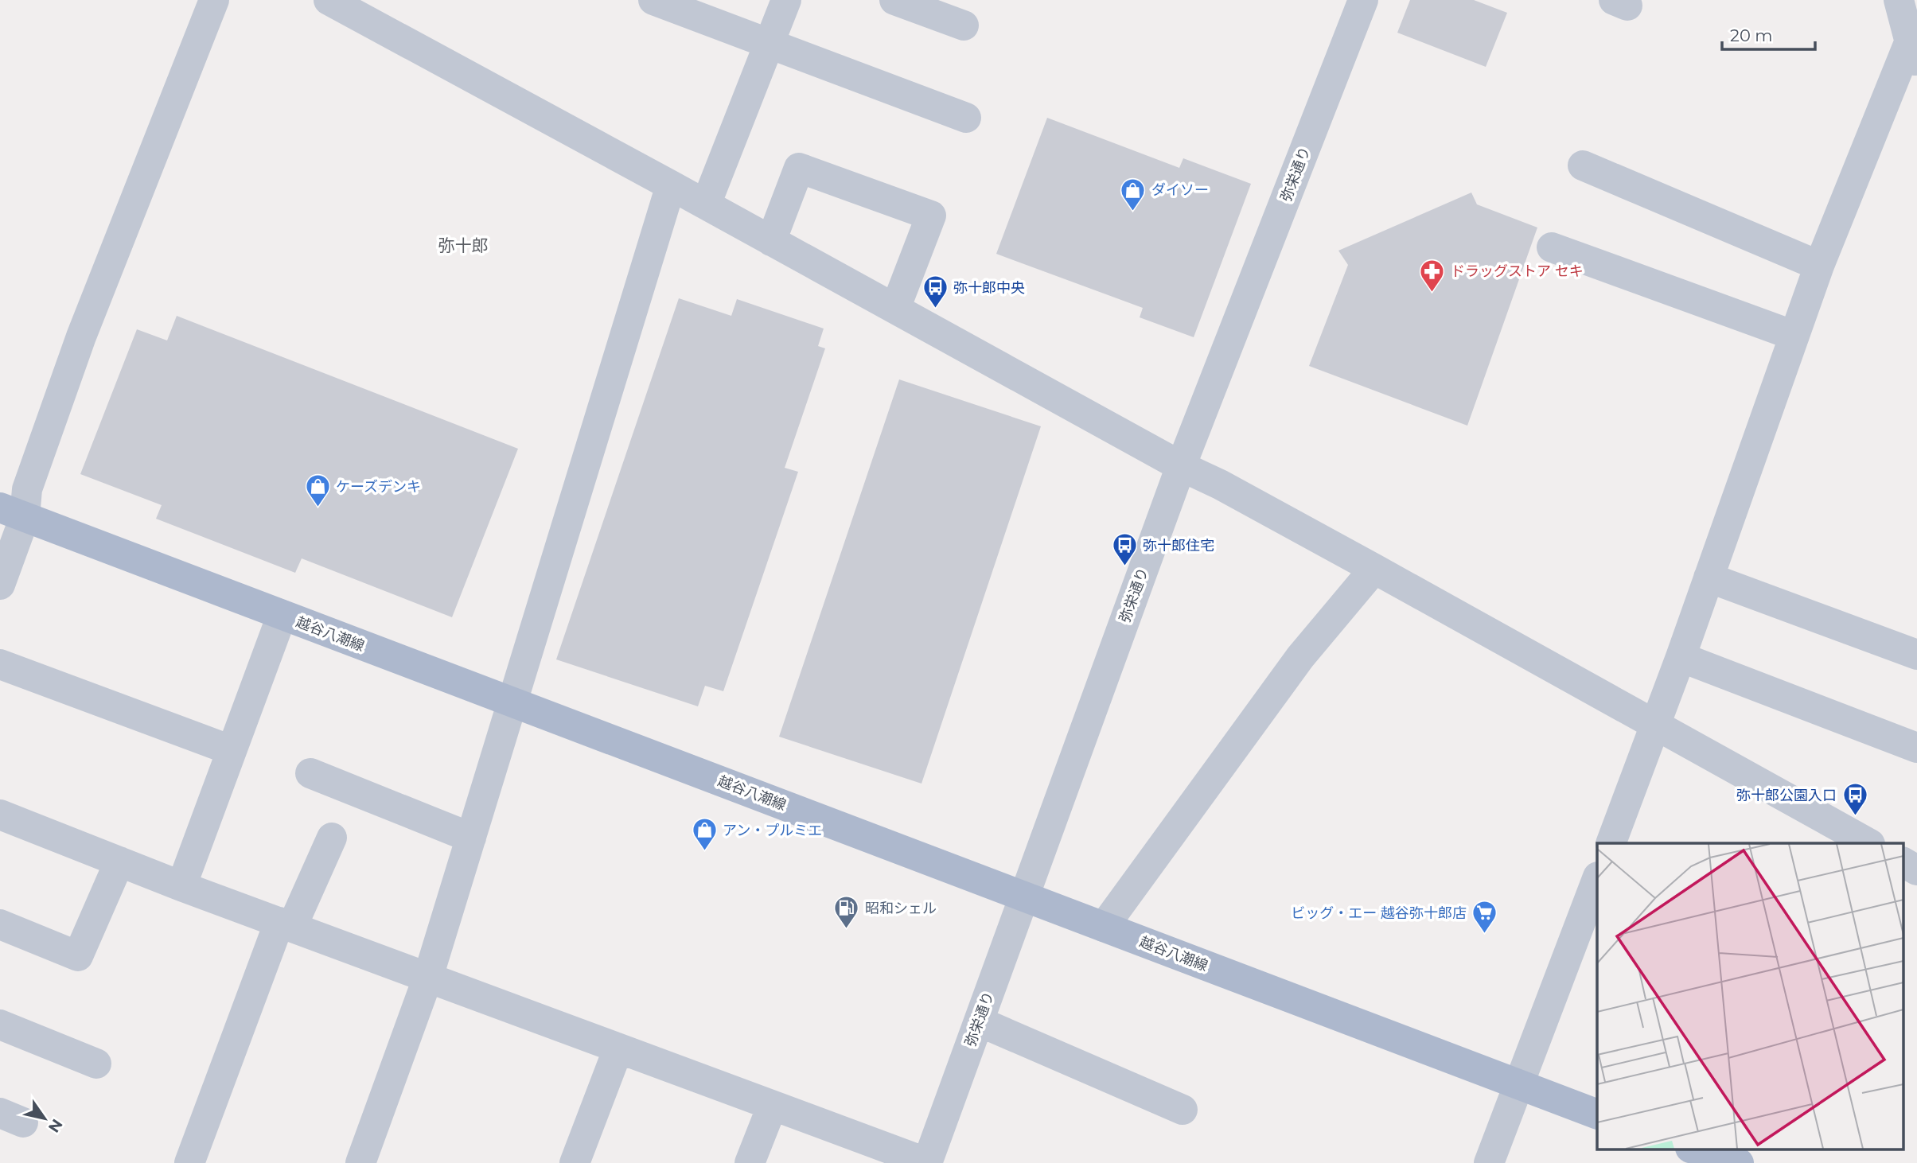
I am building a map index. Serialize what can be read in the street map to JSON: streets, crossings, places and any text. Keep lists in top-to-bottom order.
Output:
{
  "streets": {
    "main road": ["越谷八潮線"],
    "street": ["弥栄通り"]
  },
  "crossings": [
    ["弥栄通り", "越谷八潮線"]
  ],
  "districts": ["弥十郎"],
  "places": {
    "shop": ["ダイソー", "ケーズデンキ", "アン・プルミエ"],
    "pharmacy": ["ドラッグストア セキ"],
    "bus stop": ["弥十郎中央", "弥十郎住宅", "弥十郎公園入口"],
    "fuel station": ["昭和シェル"],
    "supermarket": ["ビッグ・エー 越谷弥十郎店"]
  },
  "scale_bar": "20 m",
  "north": "bottom right"
}
